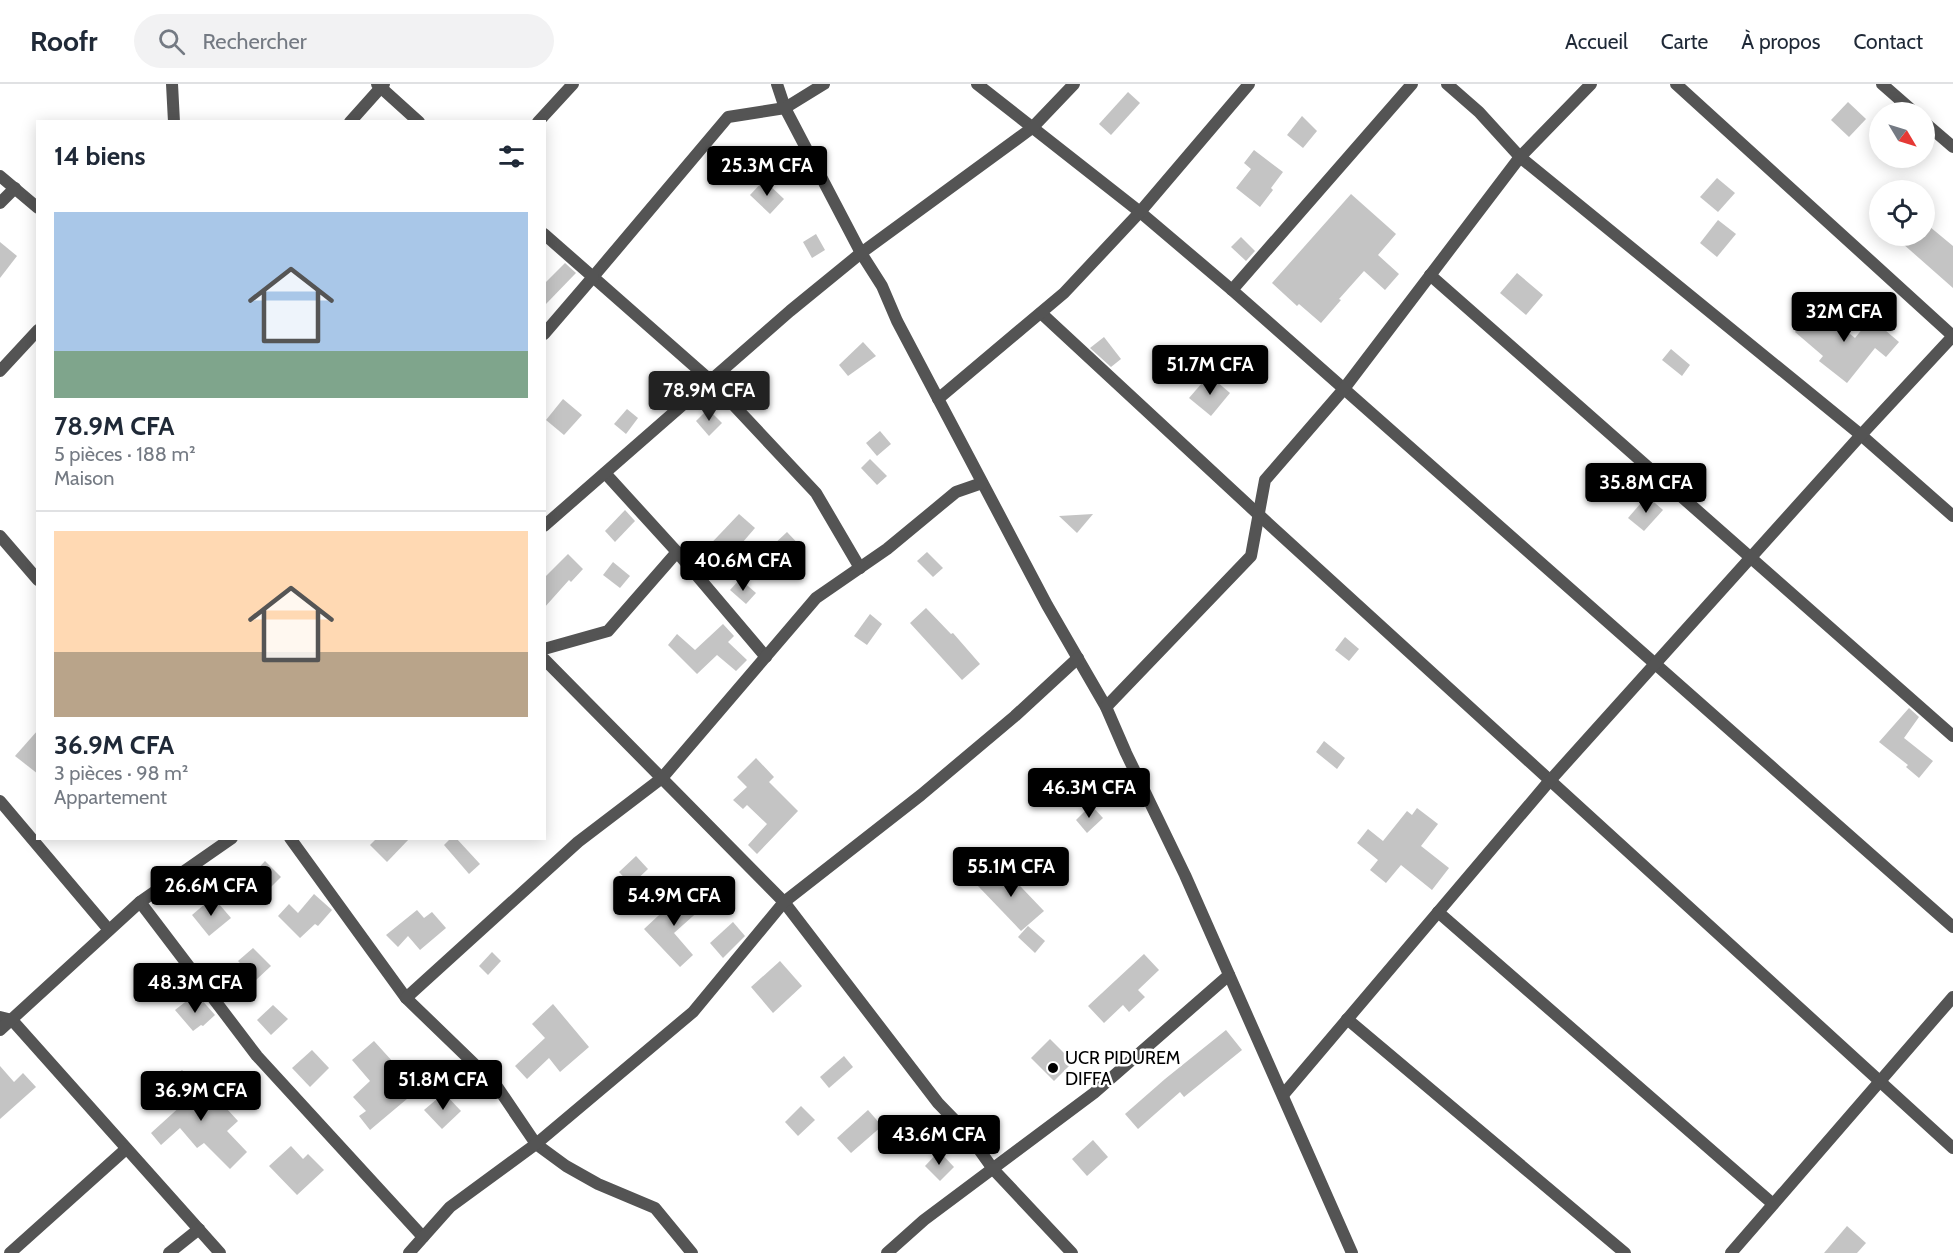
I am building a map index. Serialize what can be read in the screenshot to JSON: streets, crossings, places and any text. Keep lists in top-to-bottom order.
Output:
{
  "places": ["UCR PIDUREM DIFFA"],
  "north": "bottom right",
  "page": {
    "header": "Roofr",
    "search": "Rechercher",
    "nav": [
      "Accueil",
      "Carte",
      "À propos",
      "Contact"
    ],
    "heading": "14 biens",
    "price": [
      "25.3M CFA",
      "32M CFA",
      "51.7M CFA",
      "78.9M CFA",
      "35.8M CFA",
      "40.6M CFA",
      "46.3M CFA",
      "55.1M CFA",
      "26.6M CFA",
      "54.9M CFA",
      "48.3M CFA",
      "51.8M CFA",
      "36.9M CFA",
      "43.6M CFA"
    ],
    "list": [
      {
        "name": "78.9M CFA",
        "note": "5 pièces · 188 m² · Maison"
      },
      {
        "name": "36.9M CFA",
        "note": "3 pièces · 98 m² · Appartement"
      }
    ]
  }
}
